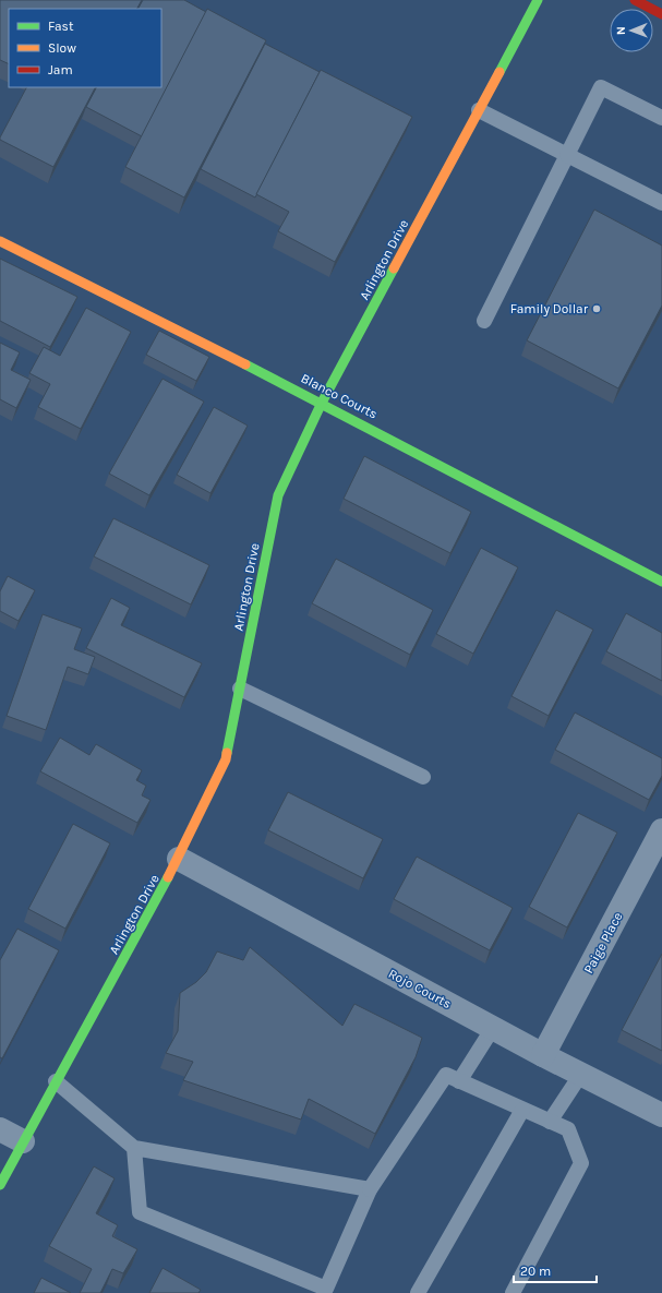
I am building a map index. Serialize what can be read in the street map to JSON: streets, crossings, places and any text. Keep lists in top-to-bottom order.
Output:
{
  "streets": {
    "street": [
      "Arlington Drive",
      "Blanco Courts",
      "Paige Place",
      "Rojo Courts"
    ]
  },
  "crossings": [
    ["Arlington Drive", "Blanco Courts"],
    ["Arlington Drive", "Rojo Courts"],
    ["Paige Place", "Rojo Courts"]
  ],
  "places": ["Family Dollar"],
  "legend": ["Fast", "Slow", "Jam"],
  "scale_bar": "20 m",
  "north": "left"
}
